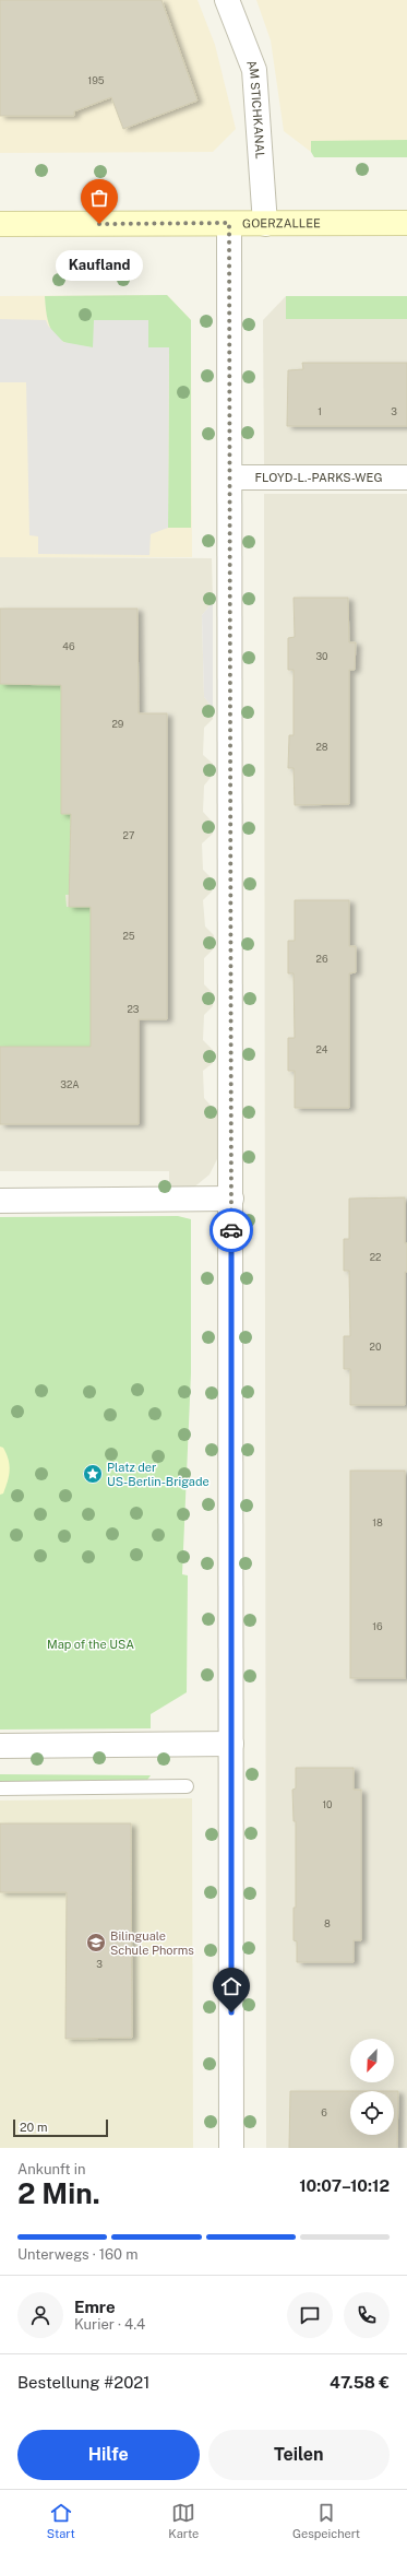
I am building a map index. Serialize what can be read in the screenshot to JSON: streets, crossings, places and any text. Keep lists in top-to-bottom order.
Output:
{
  "streets": {
    "main road": ["GOERZALLEE"],
    "street": ["AM STICHKANAL", "FLOYD-L.-PARKS-WEG"]
  },
  "crossings": [
    ["AM STICHKANAL", "GOERZALLEE"]
  ],
  "parks": ["Map of the USA"],
  "places": {
    "other": ["Kaufland"],
    "place": ["Platz der US-Berlin-Brigade"],
    "school or university": ["Bilinguale Schule Phorms"]
  },
  "house_numbers": [
    "195",
    "1",
    "3",
    "46",
    "30",
    "29",
    "28",
    "27",
    "25",
    "26",
    "23",
    "24",
    "32A",
    "22",
    "20",
    "18",
    "16",
    "10",
    "8",
    "3",
    "6"
  ],
  "scale_bar": "20 m",
  "north": "bottom left",
  "page": {
    "bubble": "Kaufland",
    "scale": "20 m",
    "heading": ["2 Min.", "Ankunft in", "10:07–10:12"],
    "panel": [
      "Emre",
      "Kurier · 4.4",
      "Bestellung #2021",
      "47.58 €"
    ],
    "bar": "Unterwegs · 160 m",
    "buttons": ["Hilfe", "Teilen"],
    "tabs": ["Start", "Karte", "Gespeichert"]
  }
}
